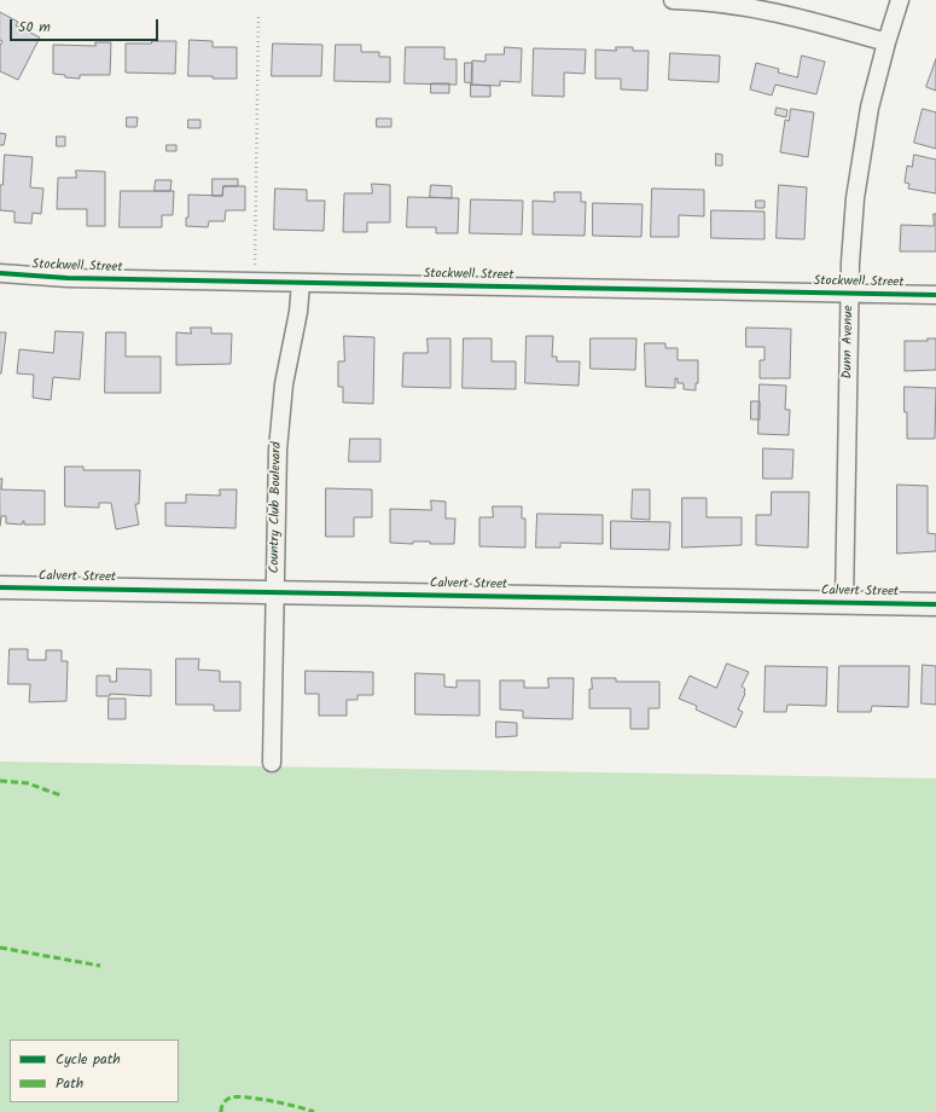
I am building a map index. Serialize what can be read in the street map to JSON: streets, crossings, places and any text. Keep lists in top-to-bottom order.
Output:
{
  "streets": {
    "street": [
      "Stockwell Street",
      "Dunn Avenue",
      "Country Club Boulevard",
      "Calvert Street"
    ]
  },
  "crossings": [
    ["Stockwell Street", "Dunn Avenue"],
    ["Stockwell Street", "Country Club Boulevard"],
    ["Dunn Avenue", "Calvert Street"],
    ["Country Club Boulevard", "Calvert Street"]
  ],
  "legend": ["Cycle path", "Path"],
  "scale_bar": "50 m"
}
